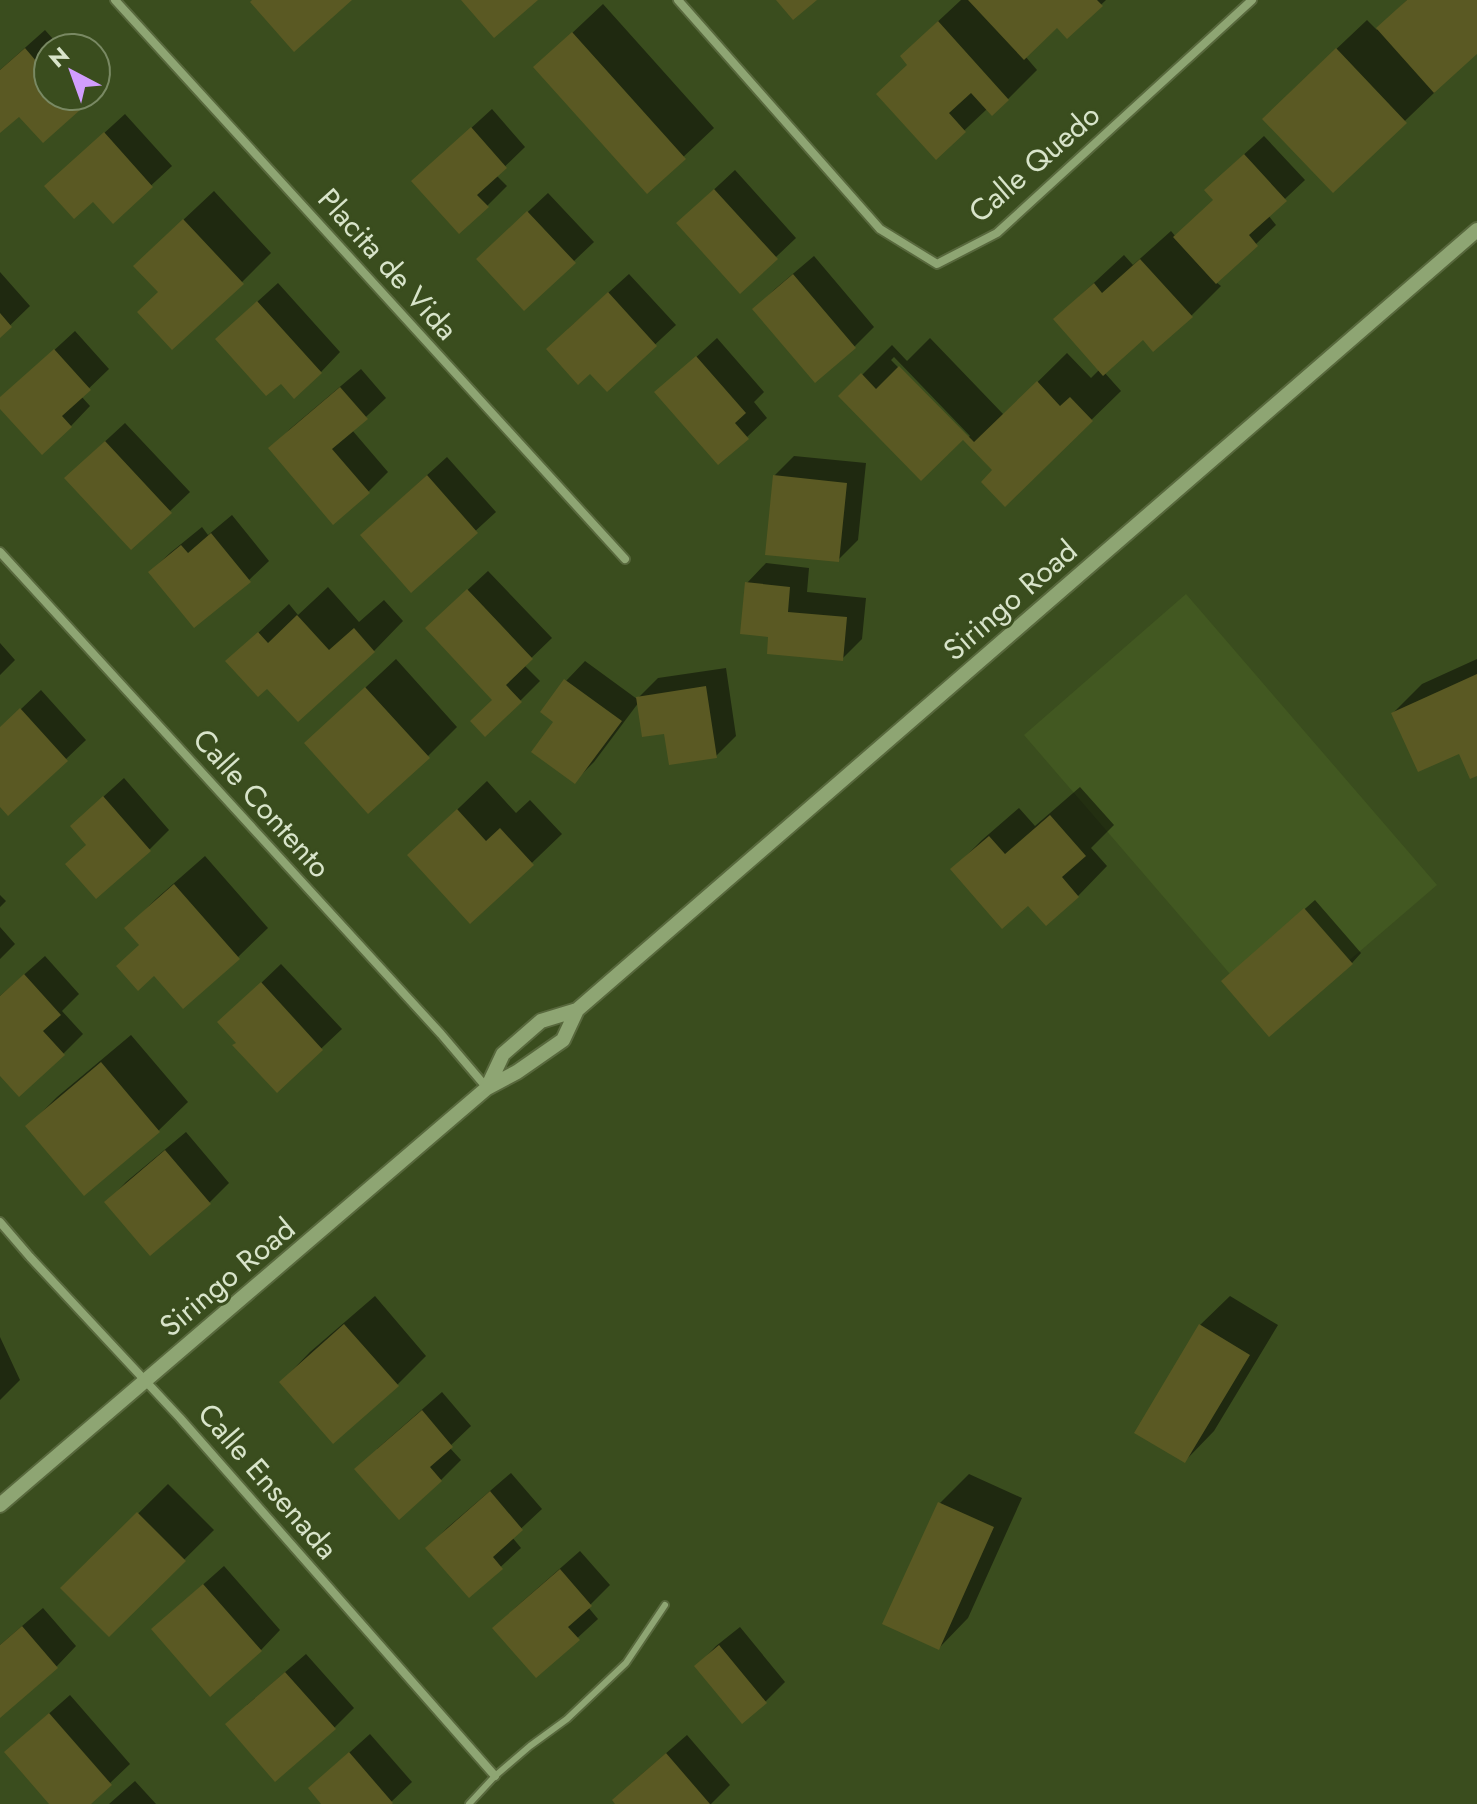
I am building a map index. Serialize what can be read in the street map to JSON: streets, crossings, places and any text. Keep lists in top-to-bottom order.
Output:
{
  "streets": {
    "street": [
      "Calle Quedo",
      "Placita de Vida",
      "Siringo Road",
      "Calle Contento",
      "Calle Ensenada"
    ]
  },
  "crossings": [
    ["Siringo Road", "Calle Contento"],
    ["Siringo Road", "Calle Ensenada"]
  ],
  "north": "top left"
}
